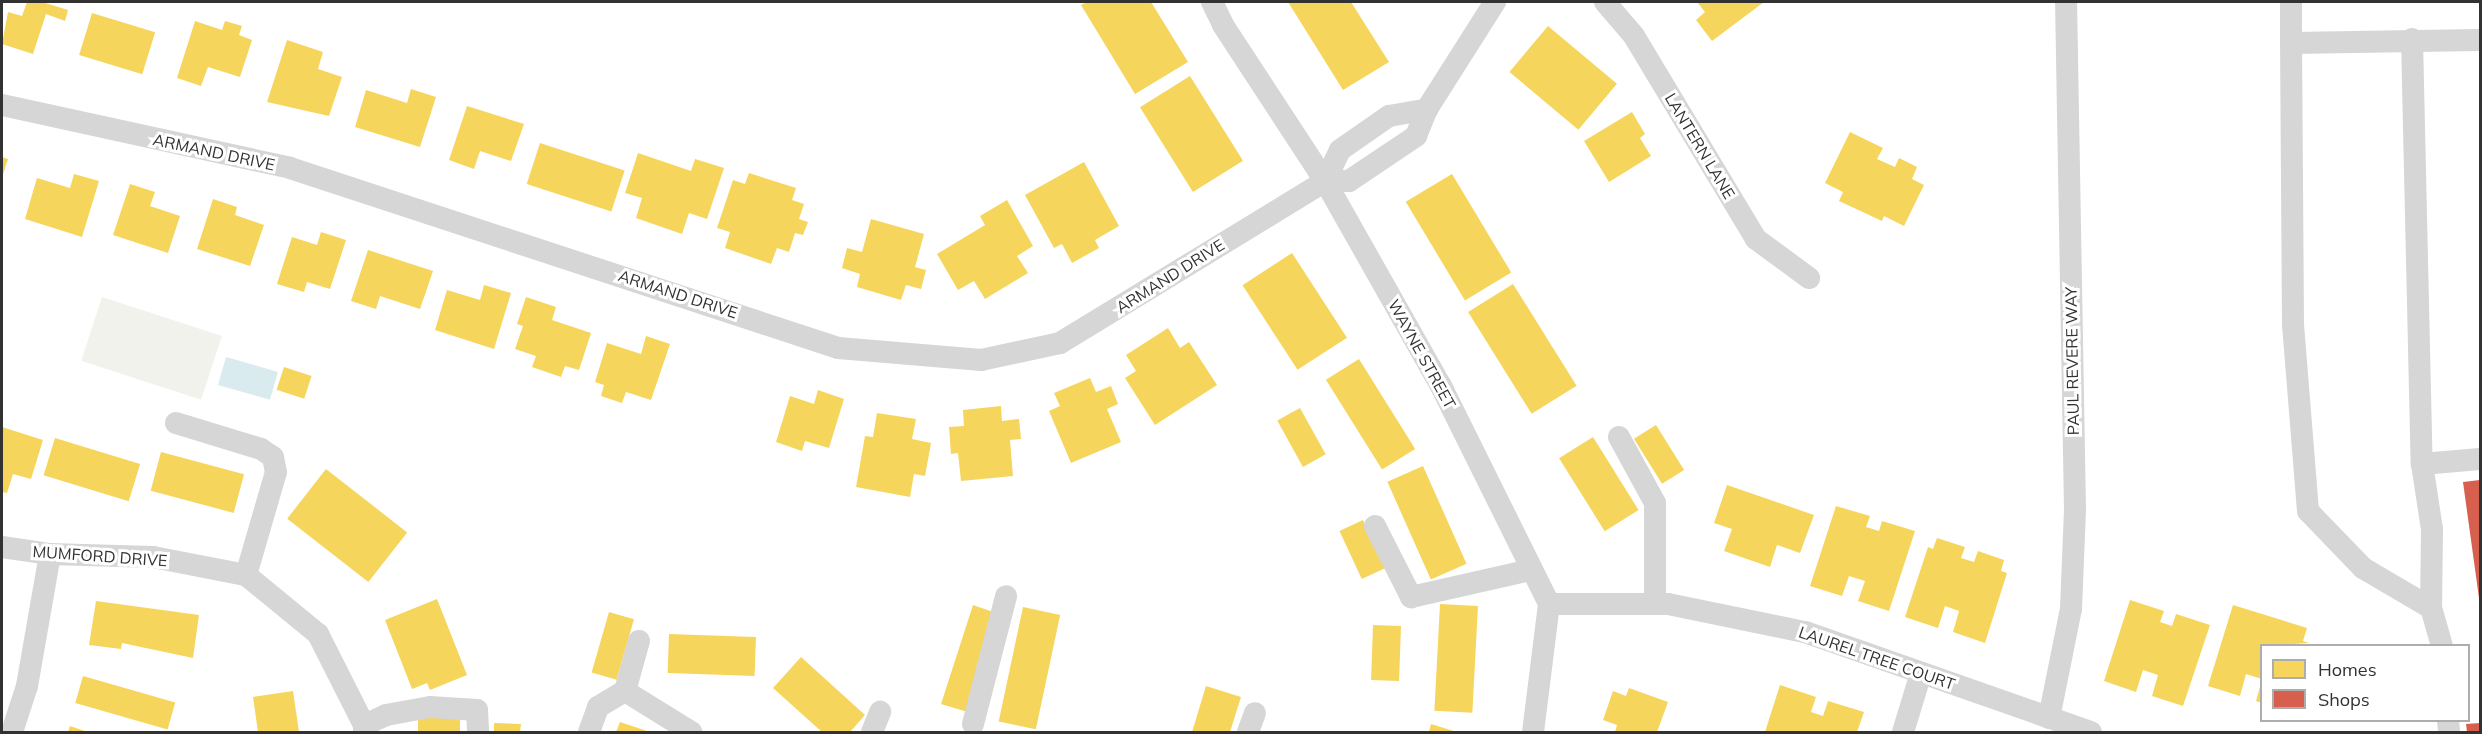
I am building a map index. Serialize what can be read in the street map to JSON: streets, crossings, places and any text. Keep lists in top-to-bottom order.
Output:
{
  "streets": {
    "street": [
      "LANTERN LANE",
      "ARMAND DRIVE",
      "WAYNE STREET",
      "PAUL REVERE WAY",
      "MUMFORD DRIVE",
      "LAUREL TREE COURT"
    ]
  },
  "crossings": [
    ["ARMAND DRIVE", "WAYNE STREET"],
    ["WAYNE STREET", "LAUREL TREE COURT"],
    ["PAUL REVERE WAY", "LAUREL TREE COURT"]
  ],
  "legend": ["Homes", "Shops"]
}
